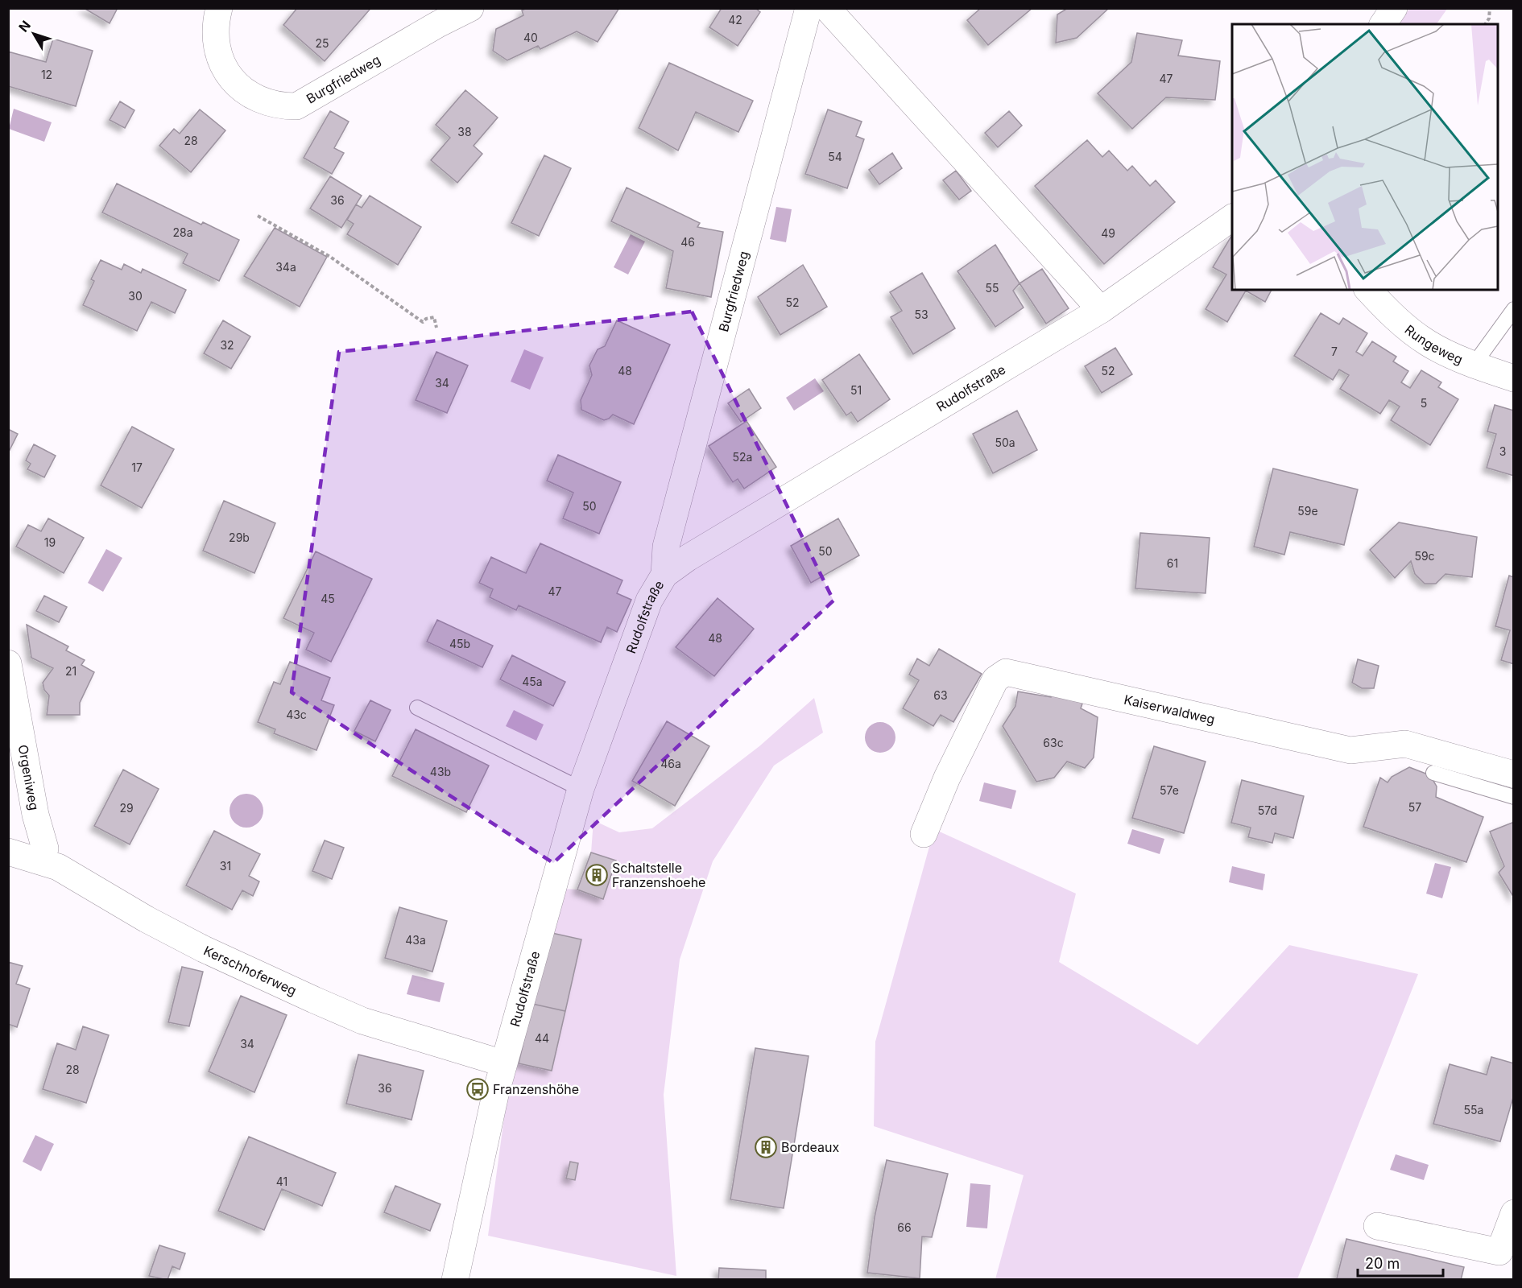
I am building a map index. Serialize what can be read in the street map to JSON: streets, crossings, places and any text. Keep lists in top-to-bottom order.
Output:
{
  "streets": {
    "street": [
      "Burgfriedweg",
      "Rungeweg",
      "Rudolfstraße",
      "Kaiserwaldweg",
      "Orgeniweg",
      "Kerschhoferweg"
    ]
  },
  "crossings": [
    ["Burgfriedweg", "Rudolfstraße"],
    ["Rudolfstraße", "Kerschhoferweg"],
    ["Orgeniweg", "Kerschhoferweg"]
  ],
  "places": {
    "building": ["Schaltstelle Franzenshoehe", "Bordeaux"],
    "bus stop": ["Franzenshöhe"]
  },
  "house_numbers": [
    "42",
    "40",
    "25",
    "12",
    "47",
    "38",
    "28",
    "54",
    "36",
    "28a",
    "49",
    "46",
    "34a",
    "55",
    "30",
    "52",
    "53",
    "32",
    "7",
    "48",
    "52",
    "34",
    "51",
    "5",
    "50a",
    "3",
    "52a",
    "17",
    "50",
    "59e",
    "29b",
    "19",
    "50",
    "59c",
    "61",
    "47",
    "45",
    "48",
    "45b",
    "21",
    "45a",
    "63",
    "43c",
    "63c",
    "46a",
    "43b",
    "57e",
    "57",
    "29",
    "57d",
    "31",
    "43a",
    "44",
    "34",
    "28",
    "36",
    "55a",
    "41",
    "66"
  ],
  "scale_bar": "20 m",
  "north": "top left"
}
